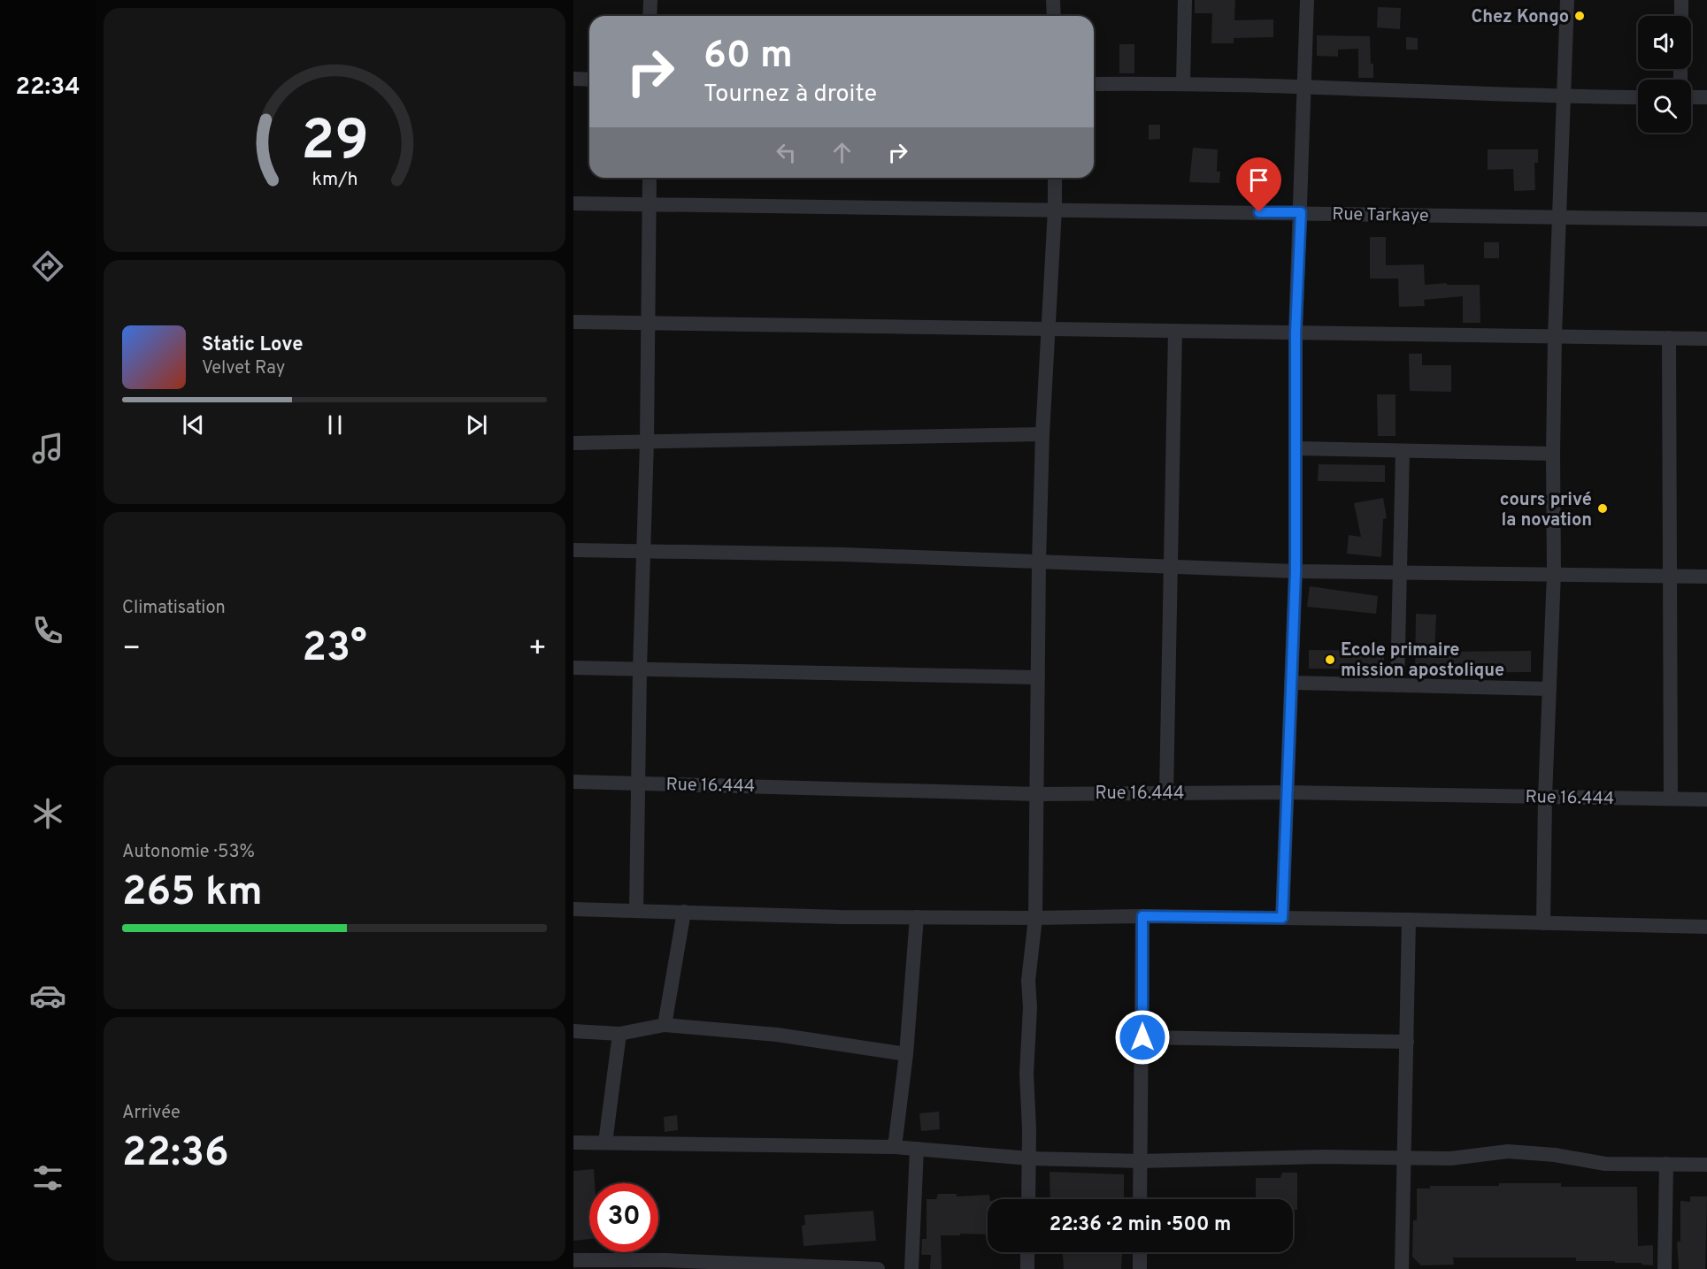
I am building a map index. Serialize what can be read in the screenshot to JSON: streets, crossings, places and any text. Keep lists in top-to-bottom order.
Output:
{
  "streets": {
    "street": ["Rue Tarkaye", "Rue 16.444"]
  },
  "places": ["Chez Kongo", "cours privé la novation", "Ecole primaire mission apostolique"],
  "page": {
    "tabs": "22:34",
    "turn": ["60 m", "Tournez à droite"],
    "song": ["Static Love", "Velvet Ray"],
    "tile": [
      "Climatisation",
      ["Autonomie · 53%", "265 km"],
      ["Arrivée", "22:36"]
    ],
    "heat": ["−", "23°", "+"],
    "limit": "30",
    "trip": "22:36 · 2 min · 500 m",
    "gauge": ["29", "km/h"]
  }
}
